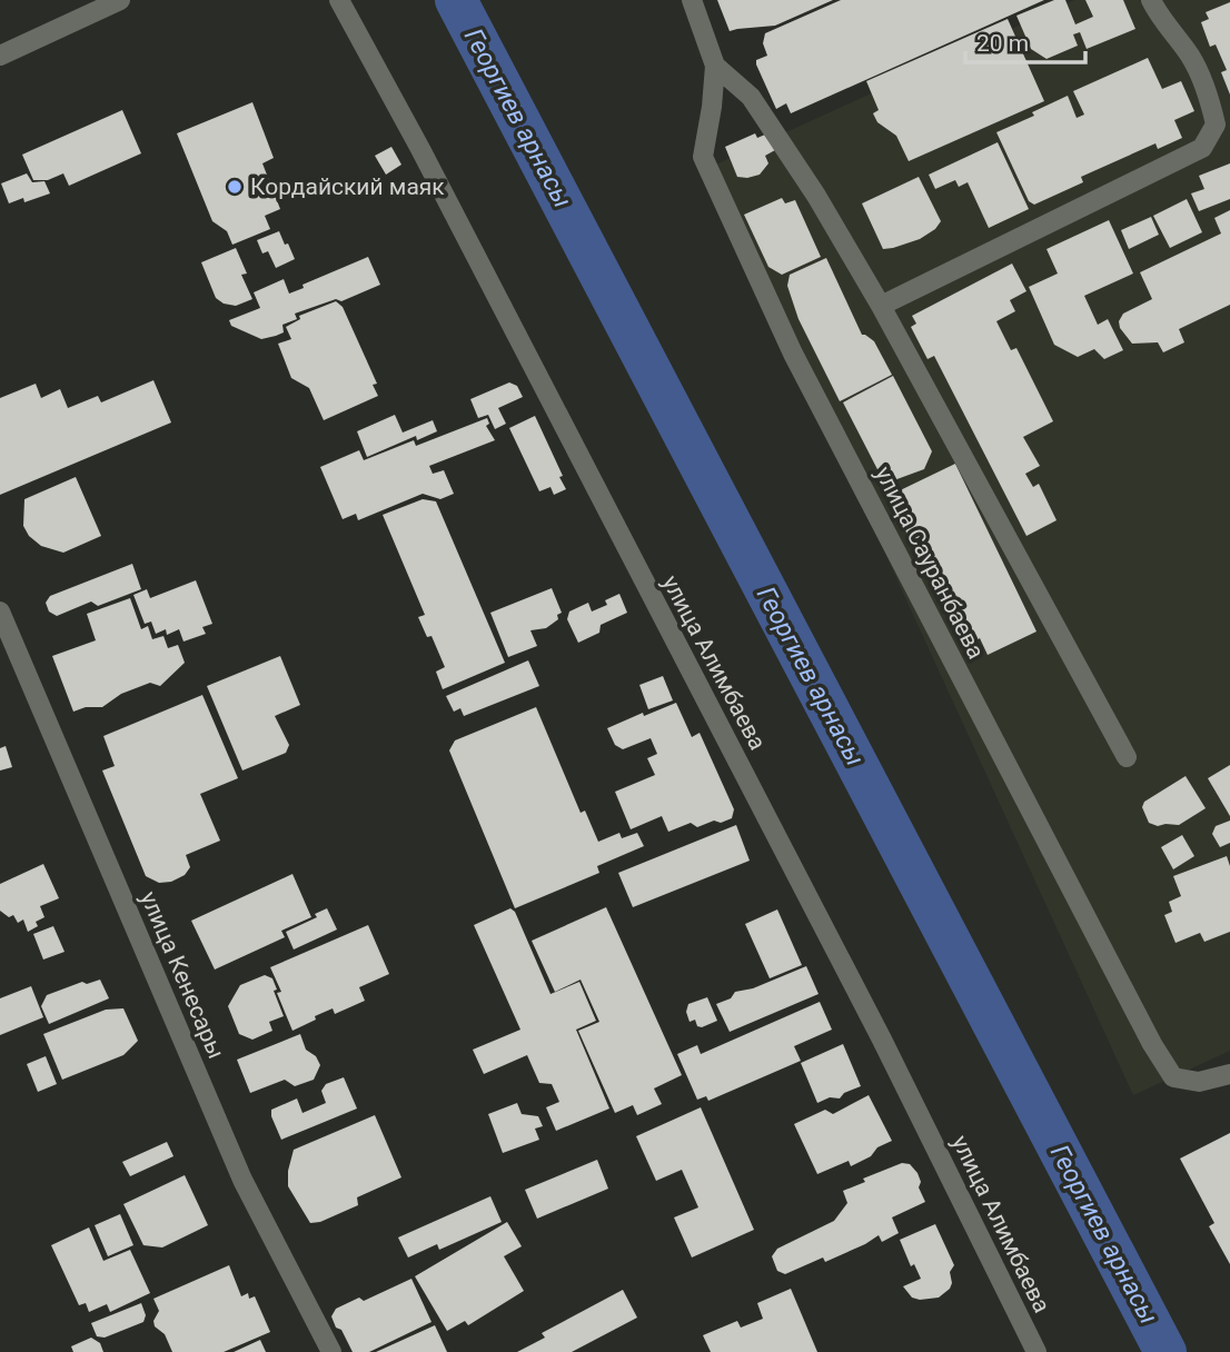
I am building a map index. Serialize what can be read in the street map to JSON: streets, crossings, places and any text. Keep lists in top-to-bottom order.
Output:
{
  "streets": {
    "street": ["улица Сауранбаева", "улица Алимбаева", "улица Кенесары"]
  },
  "water": ["Георгиев арнасы"],
  "places": ["Кордайский маяк"],
  "scale_bar": "20 m"
}
